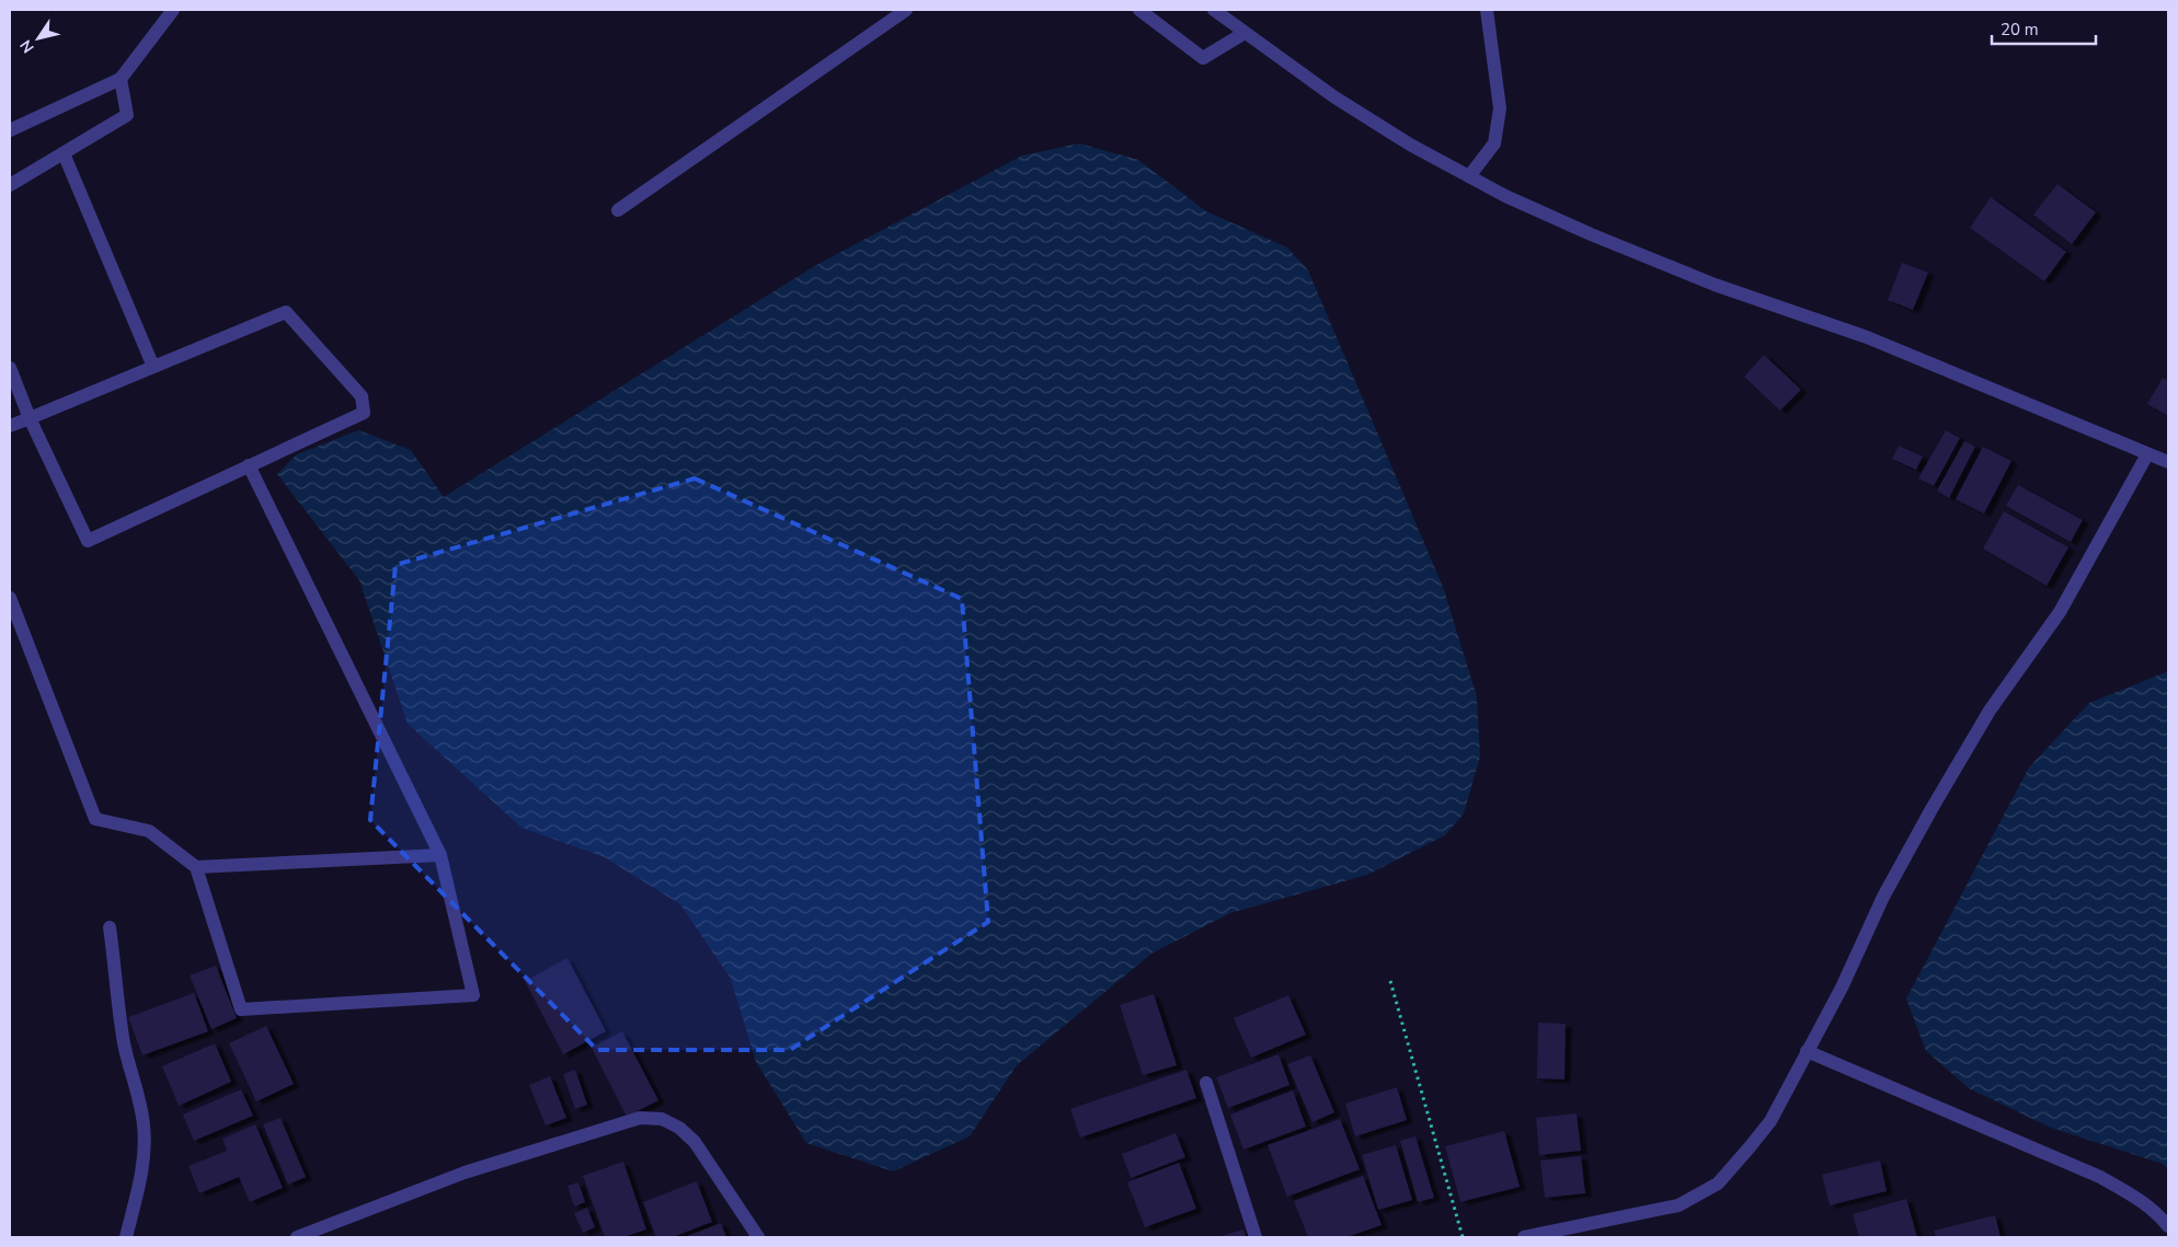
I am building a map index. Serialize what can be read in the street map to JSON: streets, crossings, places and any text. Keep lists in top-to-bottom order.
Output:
{
  "scale_bar": "20 m",
  "north": "bottom left"
}
